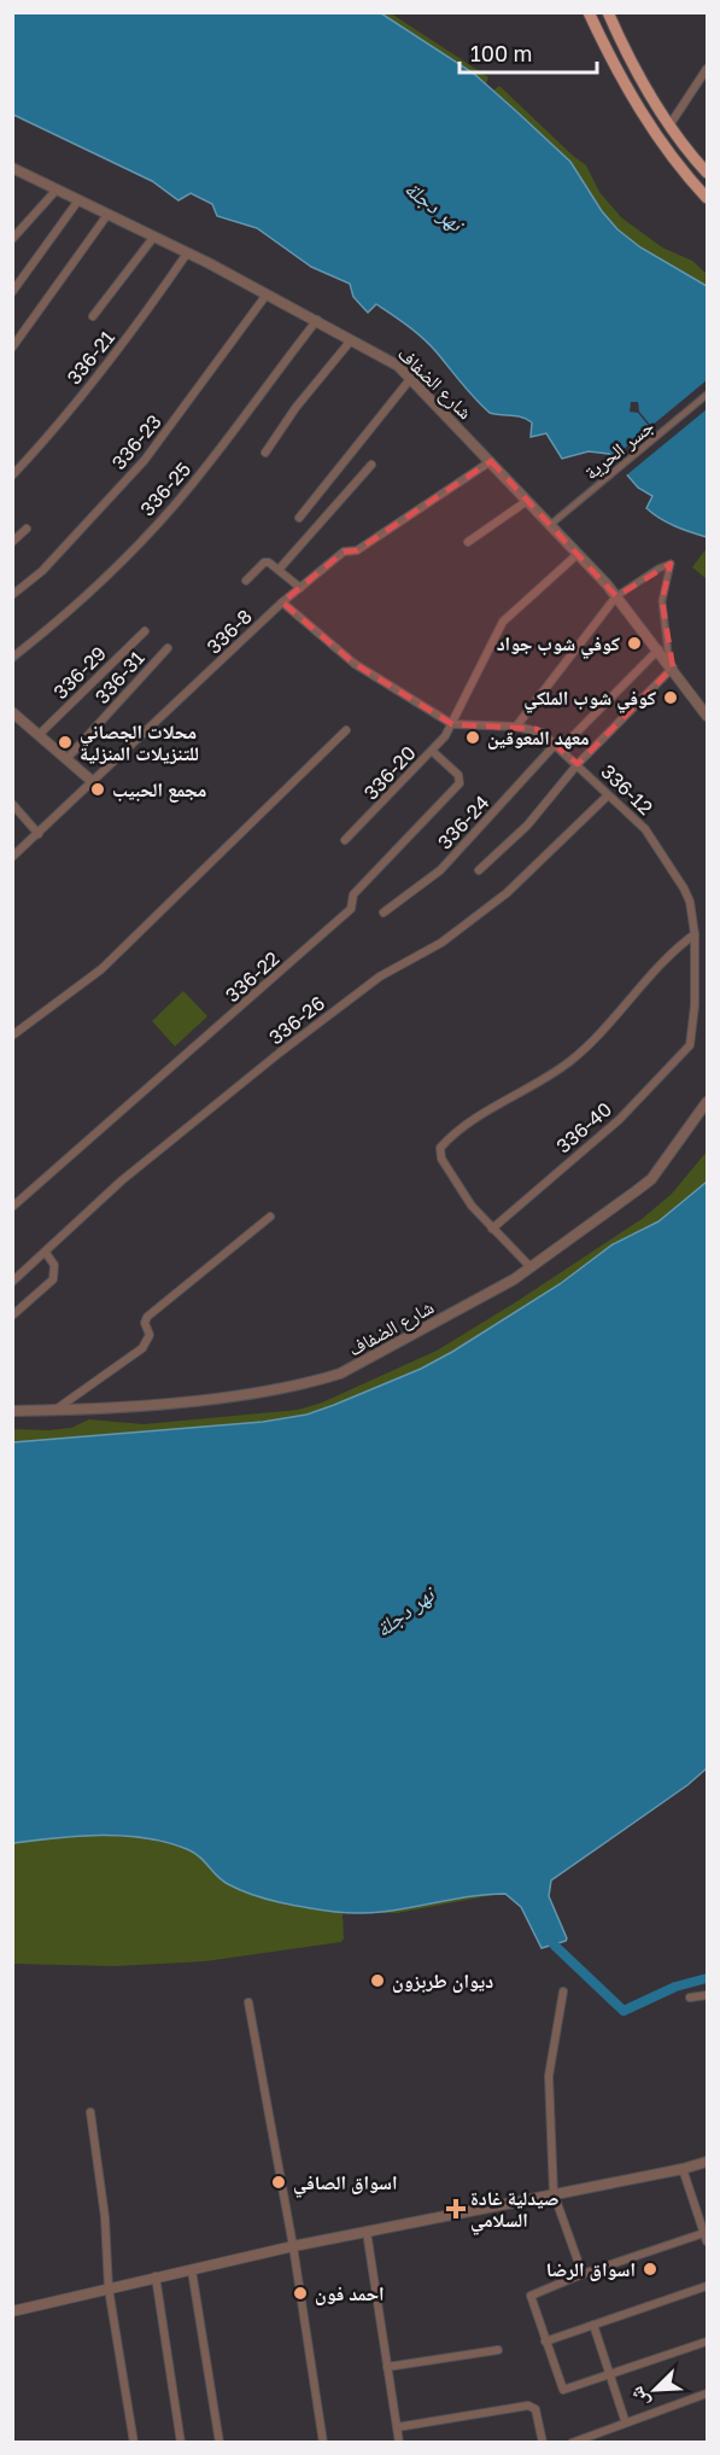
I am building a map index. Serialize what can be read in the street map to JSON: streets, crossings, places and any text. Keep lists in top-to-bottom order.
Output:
{
  "streets": {
    "street": [
      "336-21",
      "شارع الضفاف",
      "336-23",
      "جسر الحرية",
      "336-25",
      "336-8",
      "336-29",
      "336-31",
      "336-20",
      "336-12",
      "336-24",
      "336-22",
      "336-26",
      "336-40"
    ]
  },
  "crossings": [
    ["336-21", "شارع الضفاف"],
    ["شارع الضفاف", "336-23"],
    ["شارع الضفاف", "جسر الحرية"],
    ["شارع الضفاف", "336-25"],
    ["شارع الضفاف", "336-8"],
    ["شارع الضفاف", "336-20"],
    ["شارع الضفاف", "336-24"],
    ["336-8", "336-12"],
    ["336-20", "336-12"],
    ["336-20", "336-22"],
    ["336-12", "336-24"],
    ["336-12", "336-26"],
    ["336-12", "336-40"]
  ],
  "water": ["نهر دجلة"],
  "places": {
    "other": [
      "كوفي شوب جواد",
      "كوفي شوب الملكي",
      "معهد المعوقين",
      "محلات الجصاني للتنزيلات المنزلية",
      "مجمع الحبيب",
      "ديوان طربزون",
      "اسواق الصافي",
      "اسواق الرضا",
      "احمد فون"
    ],
    "health": ["صيدلية غادة السلامي"]
  },
  "scale_bar": "100 m",
  "north": "bottom left"
}
